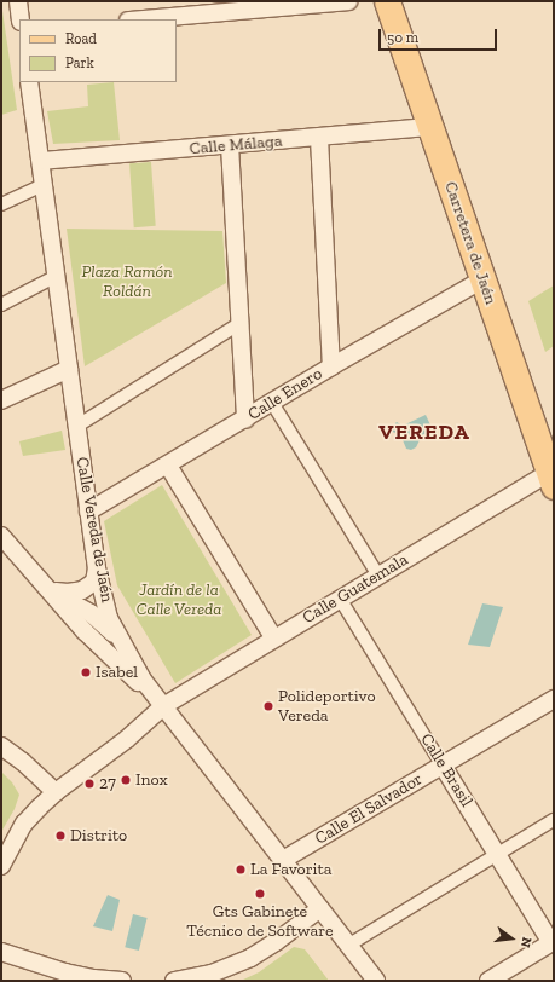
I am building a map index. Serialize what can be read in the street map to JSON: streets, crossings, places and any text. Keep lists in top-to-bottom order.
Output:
{
  "streets": {
    "main road": ["Carretera de Jaén"],
    "street": [
      "Calle Málaga",
      "Calle Enero",
      "Calle Vereda de Jaén",
      "Calle Guatemala",
      "Calle Brasil",
      "Calle El Salvador"
    ]
  },
  "crossings": [
    ["Calle Málaga", "Carretera de Jaén"],
    ["Calle Málaga", "Calle Vereda de Jaén"],
    ["Carretera de Jaén", "Calle Enero"],
    ["Carretera de Jaén", "Calle Guatemala"],
    ["Calle Enero", "Calle Vereda de Jaén"],
    ["Calle Vereda de Jaén", "Calle Guatemala"],
    ["Calle Vereda de Jaén", "Calle El Salvador"],
    ["Calle Guatemala", "Calle Brasil"],
    ["Calle Brasil", "Calle El Salvador"]
  ],
  "districts": ["VEREDA"],
  "parks": ["Plaza Ramón Roldán", "Jardín de la Calle Vereda"],
  "places": [
    "Isabel",
    "Polideportivo Vereda",
    "Inox",
    "27",
    "Distrito",
    "La Favorita",
    "Gts Gabinete Técnico de Software"
  ],
  "legend": ["Road", "Park"],
  "scale_bar": "50 m",
  "north": "right"
}
